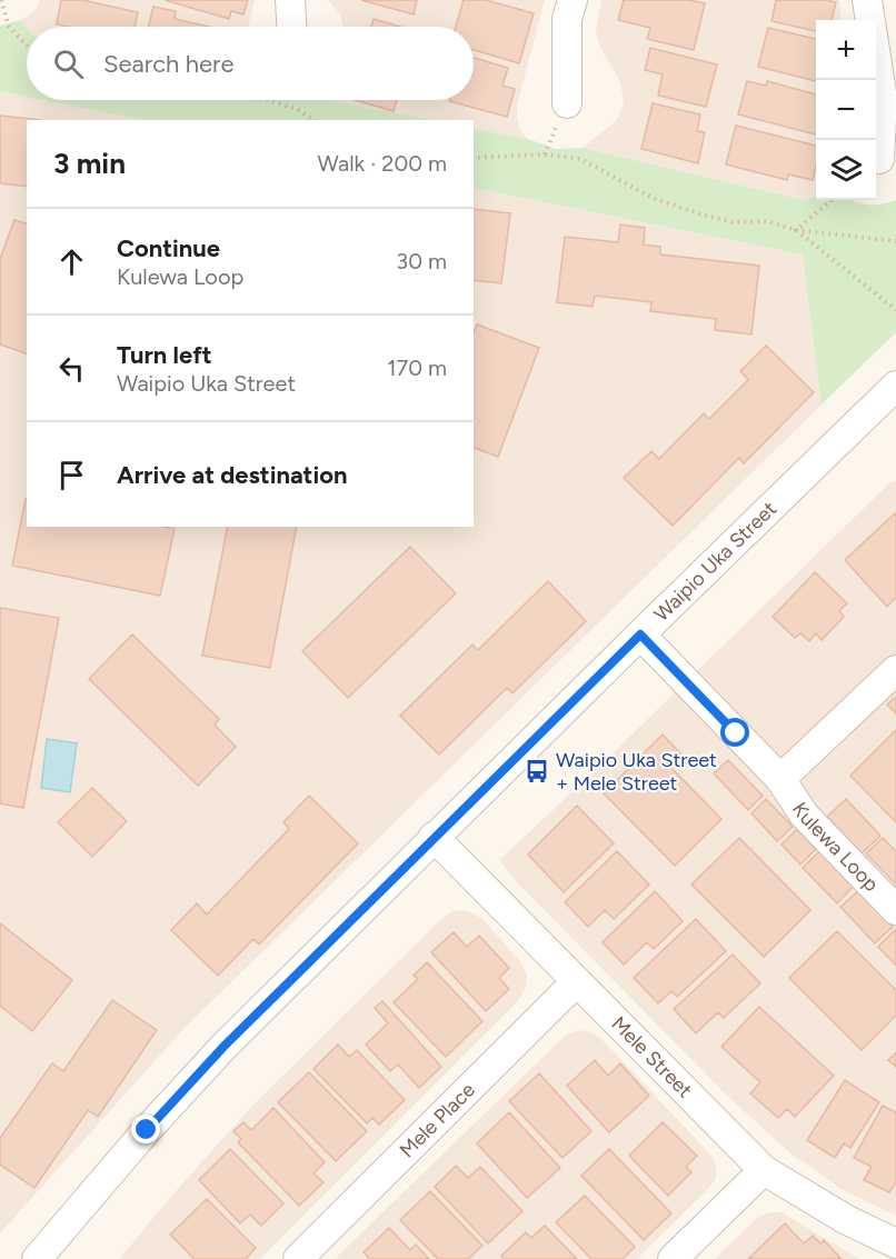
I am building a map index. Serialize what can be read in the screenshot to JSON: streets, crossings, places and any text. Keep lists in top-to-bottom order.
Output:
{
  "streets": {
    "street": [
      "Waipio Uka Street",
      "Kulewa Loop",
      "Mele Street",
      "Mele Place"
    ]
  },
  "crossings": [
    ["Waipio Uka Street", "Kulewa Loop"],
    ["Waipio Uka Street", "Mele Street"],
    ["Mele Street", "Mele Place"]
  ],
  "places": {
    "bus stop": ["Waipio Uka Street + Mele Street"]
  },
  "page": {
    "map_buttons": ["+", "−"],
    "search": "Search here",
    "heading": ["3 min", "Walk · 200 m"],
    "list": [
      ["Continue", "Kulewa Loop", "30 m"],
      ["Turn left", "Waipio Uka Street", "170 m"],
      "Arrive at destination"
    ]
  }
}
